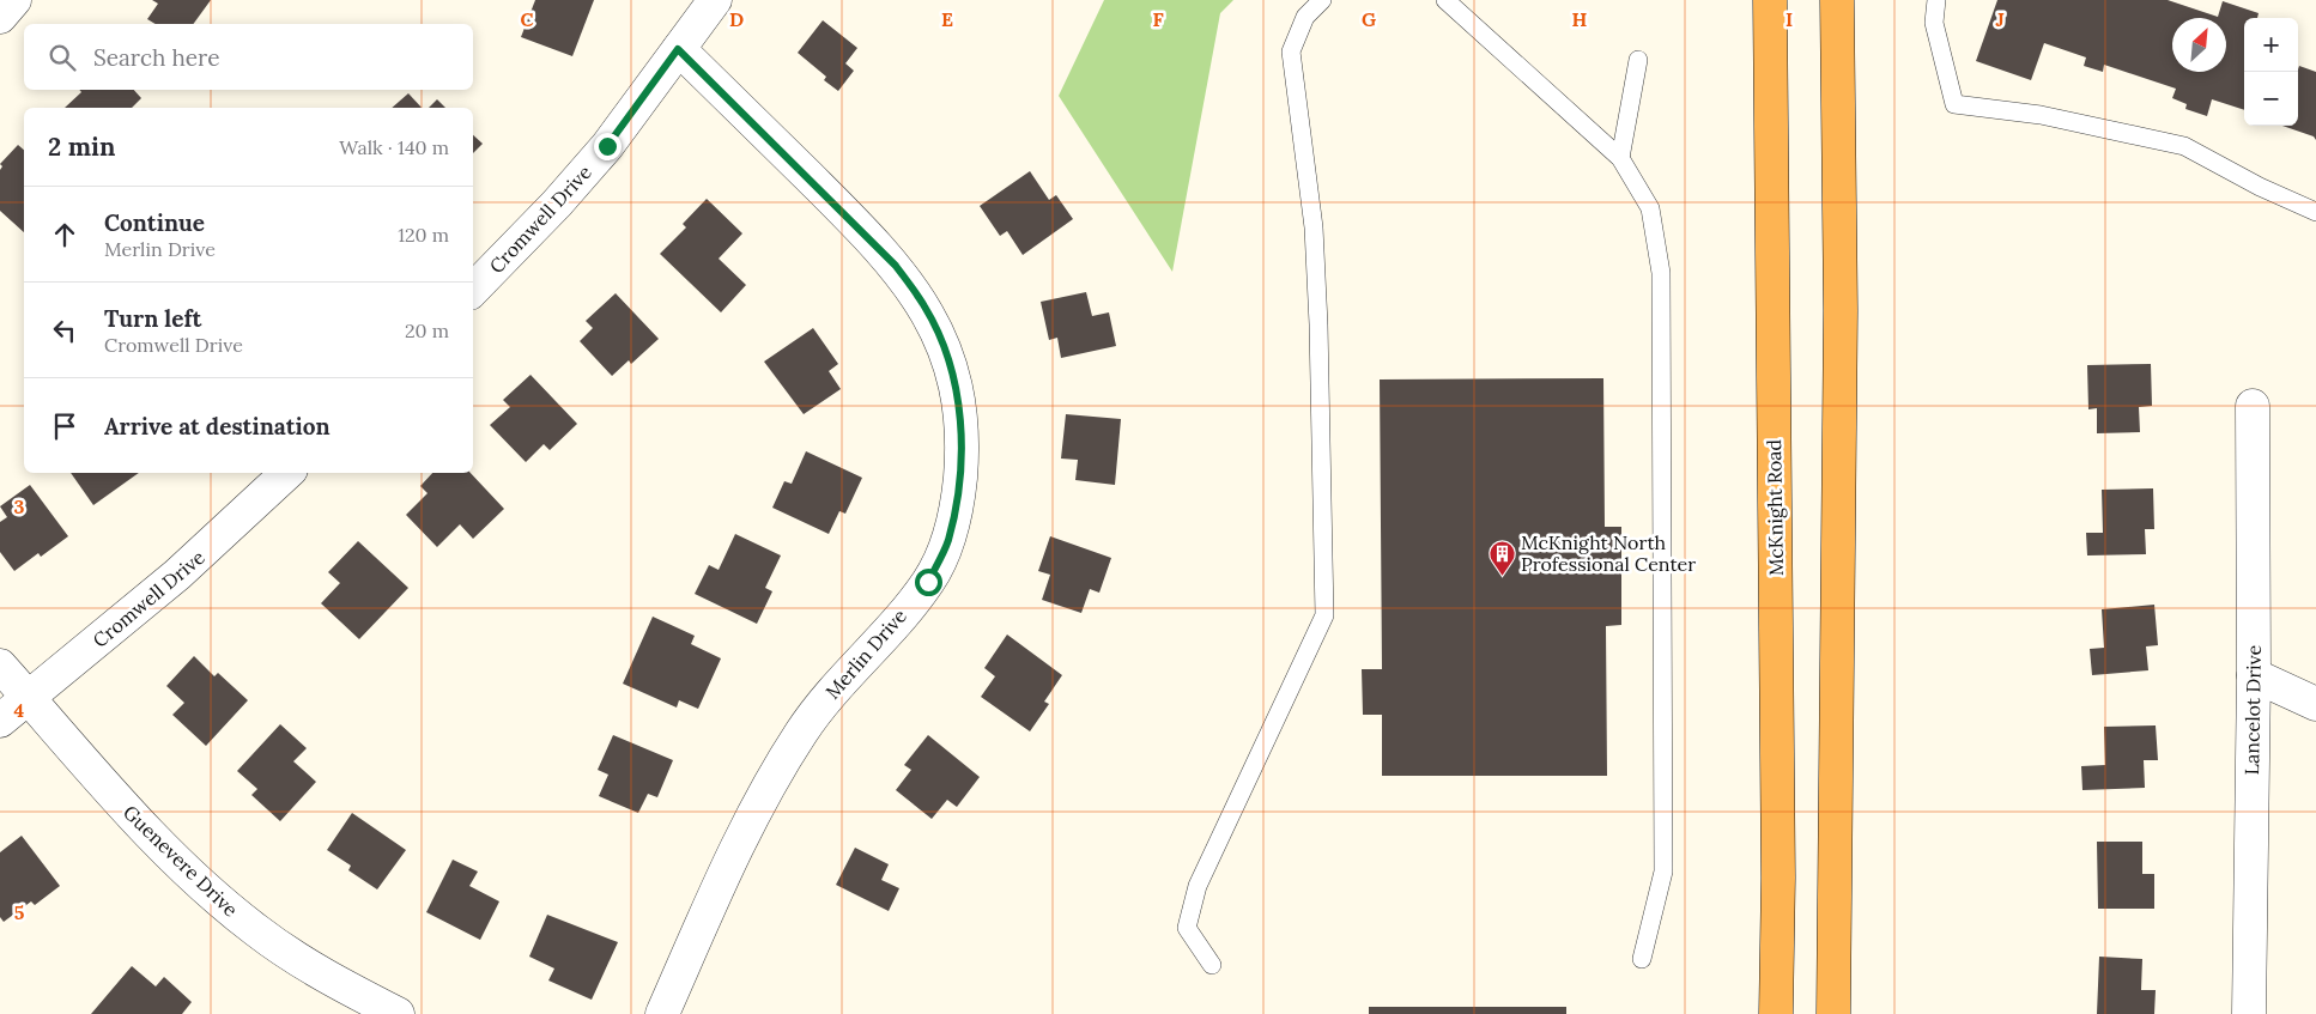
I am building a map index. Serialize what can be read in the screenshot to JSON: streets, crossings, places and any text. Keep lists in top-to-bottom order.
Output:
{
  "streets": {
    "highway": ["McKnight Road"],
    "street": [
      "Cromwell Drive",
      "Merlin Drive",
      "Lancelot Drive",
      "Guenevere Drive"
    ]
  },
  "crossings": [
    ["Cromwell Drive", "Merlin Drive"],
    ["Cromwell Drive", "Guenevere Drive"]
  ],
  "places": {
    "building": ["McKnight North Professional Center"]
  },
  "north": "top right",
  "page": {
    "map_buttons": ["+", "−"],
    "search": "Search here",
    "heading": ["2 min", "Walk · 140 m"],
    "list": [
      ["Continue", "Merlin Drive", "120 m"],
      ["Turn left", "Cromwell Drive", "20 m"],
      "Arrive at destination"
    ]
  },
  "grid": {
    "columns": [
      "C",
      "D",
      "E",
      "F",
      "G",
      "H",
      "I",
      "J"
    ],
    "rows": ["3", "4", "5"]
  }
}
